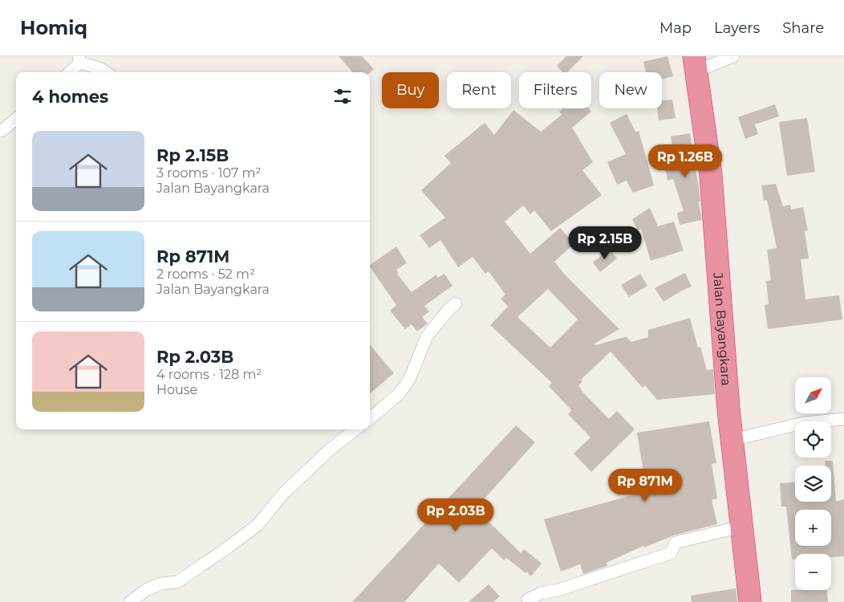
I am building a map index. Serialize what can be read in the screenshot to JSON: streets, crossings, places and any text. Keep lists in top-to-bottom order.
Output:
{
  "streets": {
    "highway": ["Jalan Bayangkara"]
  },
  "north": "top right",
  "page": {
    "header": "Homiq",
    "nav": ["Map", "Layers", "Share"],
    "chip": [
      "Buy",
      "Rent",
      "Filters",
      "New"
    ],
    "heading": "4 homes",
    "list": [
      {
        "name": "Rp 2.15B",
        "note": "3 rooms · 107 m² · Jalan Bayangkara"
      },
      {
        "name": "Rp 871M",
        "note": "2 rooms · 52 m² · Jalan Bayangkara"
      },
      {
        "name": "Rp 2.03B",
        "note": "4 rooms · 128 m² · House"
      }
    ],
    "price": [
      "Rp 1.26B",
      "Rp 2.15B",
      "Rp 871M",
      "Rp 2.03B"
    ],
    "map_buttons": ["+", "−"]
  }
}
